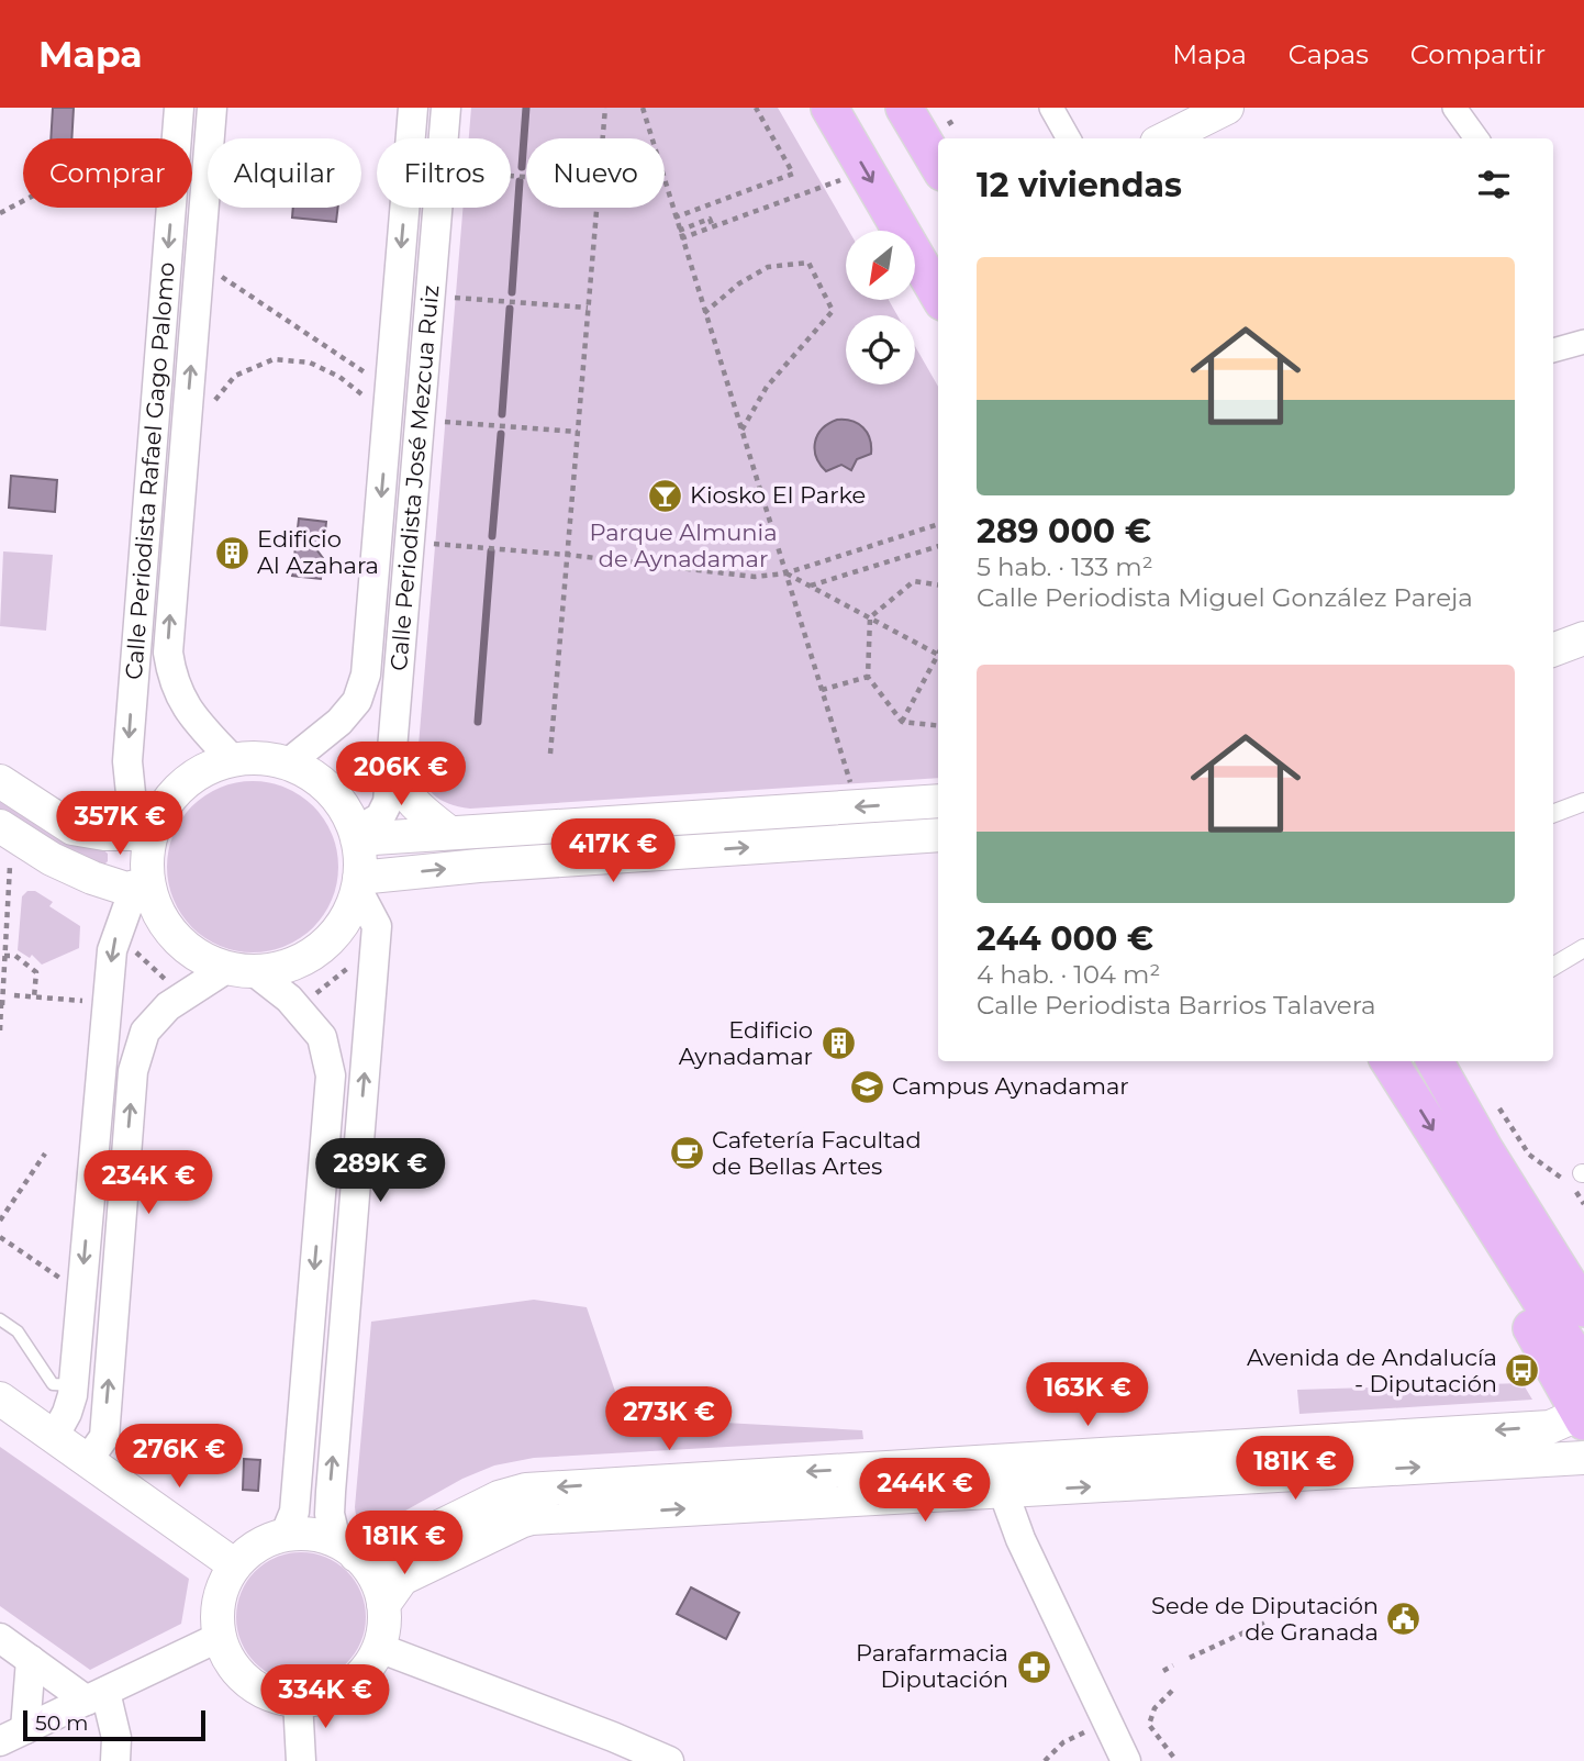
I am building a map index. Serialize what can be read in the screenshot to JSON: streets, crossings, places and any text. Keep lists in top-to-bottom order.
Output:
{
  "streets": {
    "street": ["Calle Periodista Rafael Gago Palomo", "Calle Periodista José Mezcua Ruiz"]
  },
  "crossings": [
    ["Calle Periodista Rafael Gago Palomo", "Calle Periodista José Mezcua Ruiz"]
  ],
  "parks": ["Parque Almunia de Aynadamar"],
  "places": {
    "bar": ["Kiosko El Parke"],
    "building": ["Edificio Al Azahara", "Edificio Aynadamar"],
    "school or university": ["Campus Aynadamar"],
    "cafe": ["Cafetería Facultad de Bellas Artes"],
    "bus stop": ["Avenida de Andalucía - Diputación"],
    "public building": ["Sede de Diputación de Granada"],
    "pharmacy": ["Parafarmacia Diputación"]
  },
  "scale_bar": "50 m",
  "north": "bottom left",
  "page": {
    "header": "Mapa",
    "nav": ["Mapa", "Capas", "Compartir"],
    "chip": [
      "Comprar",
      "Alquilar",
      "Filtros",
      "Nuevo"
    ],
    "heading": "12 viviendas",
    "list": [
      {
        "name": "289 000 €",
        "note": "5 hab. · 133 m² · Calle Periodista Miguel González Pareja"
      },
      {
        "name": "244 000 €",
        "note": "4 hab. · 104 m² · Calle Periodista Barrios Talavera"
      }
    ],
    "price": [
      "206K €",
      "357K €",
      "417K €",
      "289K €",
      "234K €",
      "163K €",
      "273K €",
      "276K €",
      "181K €",
      "244K €",
      "181K €",
      "334K €"
    ],
    "scale": "50 m"
  }
}
